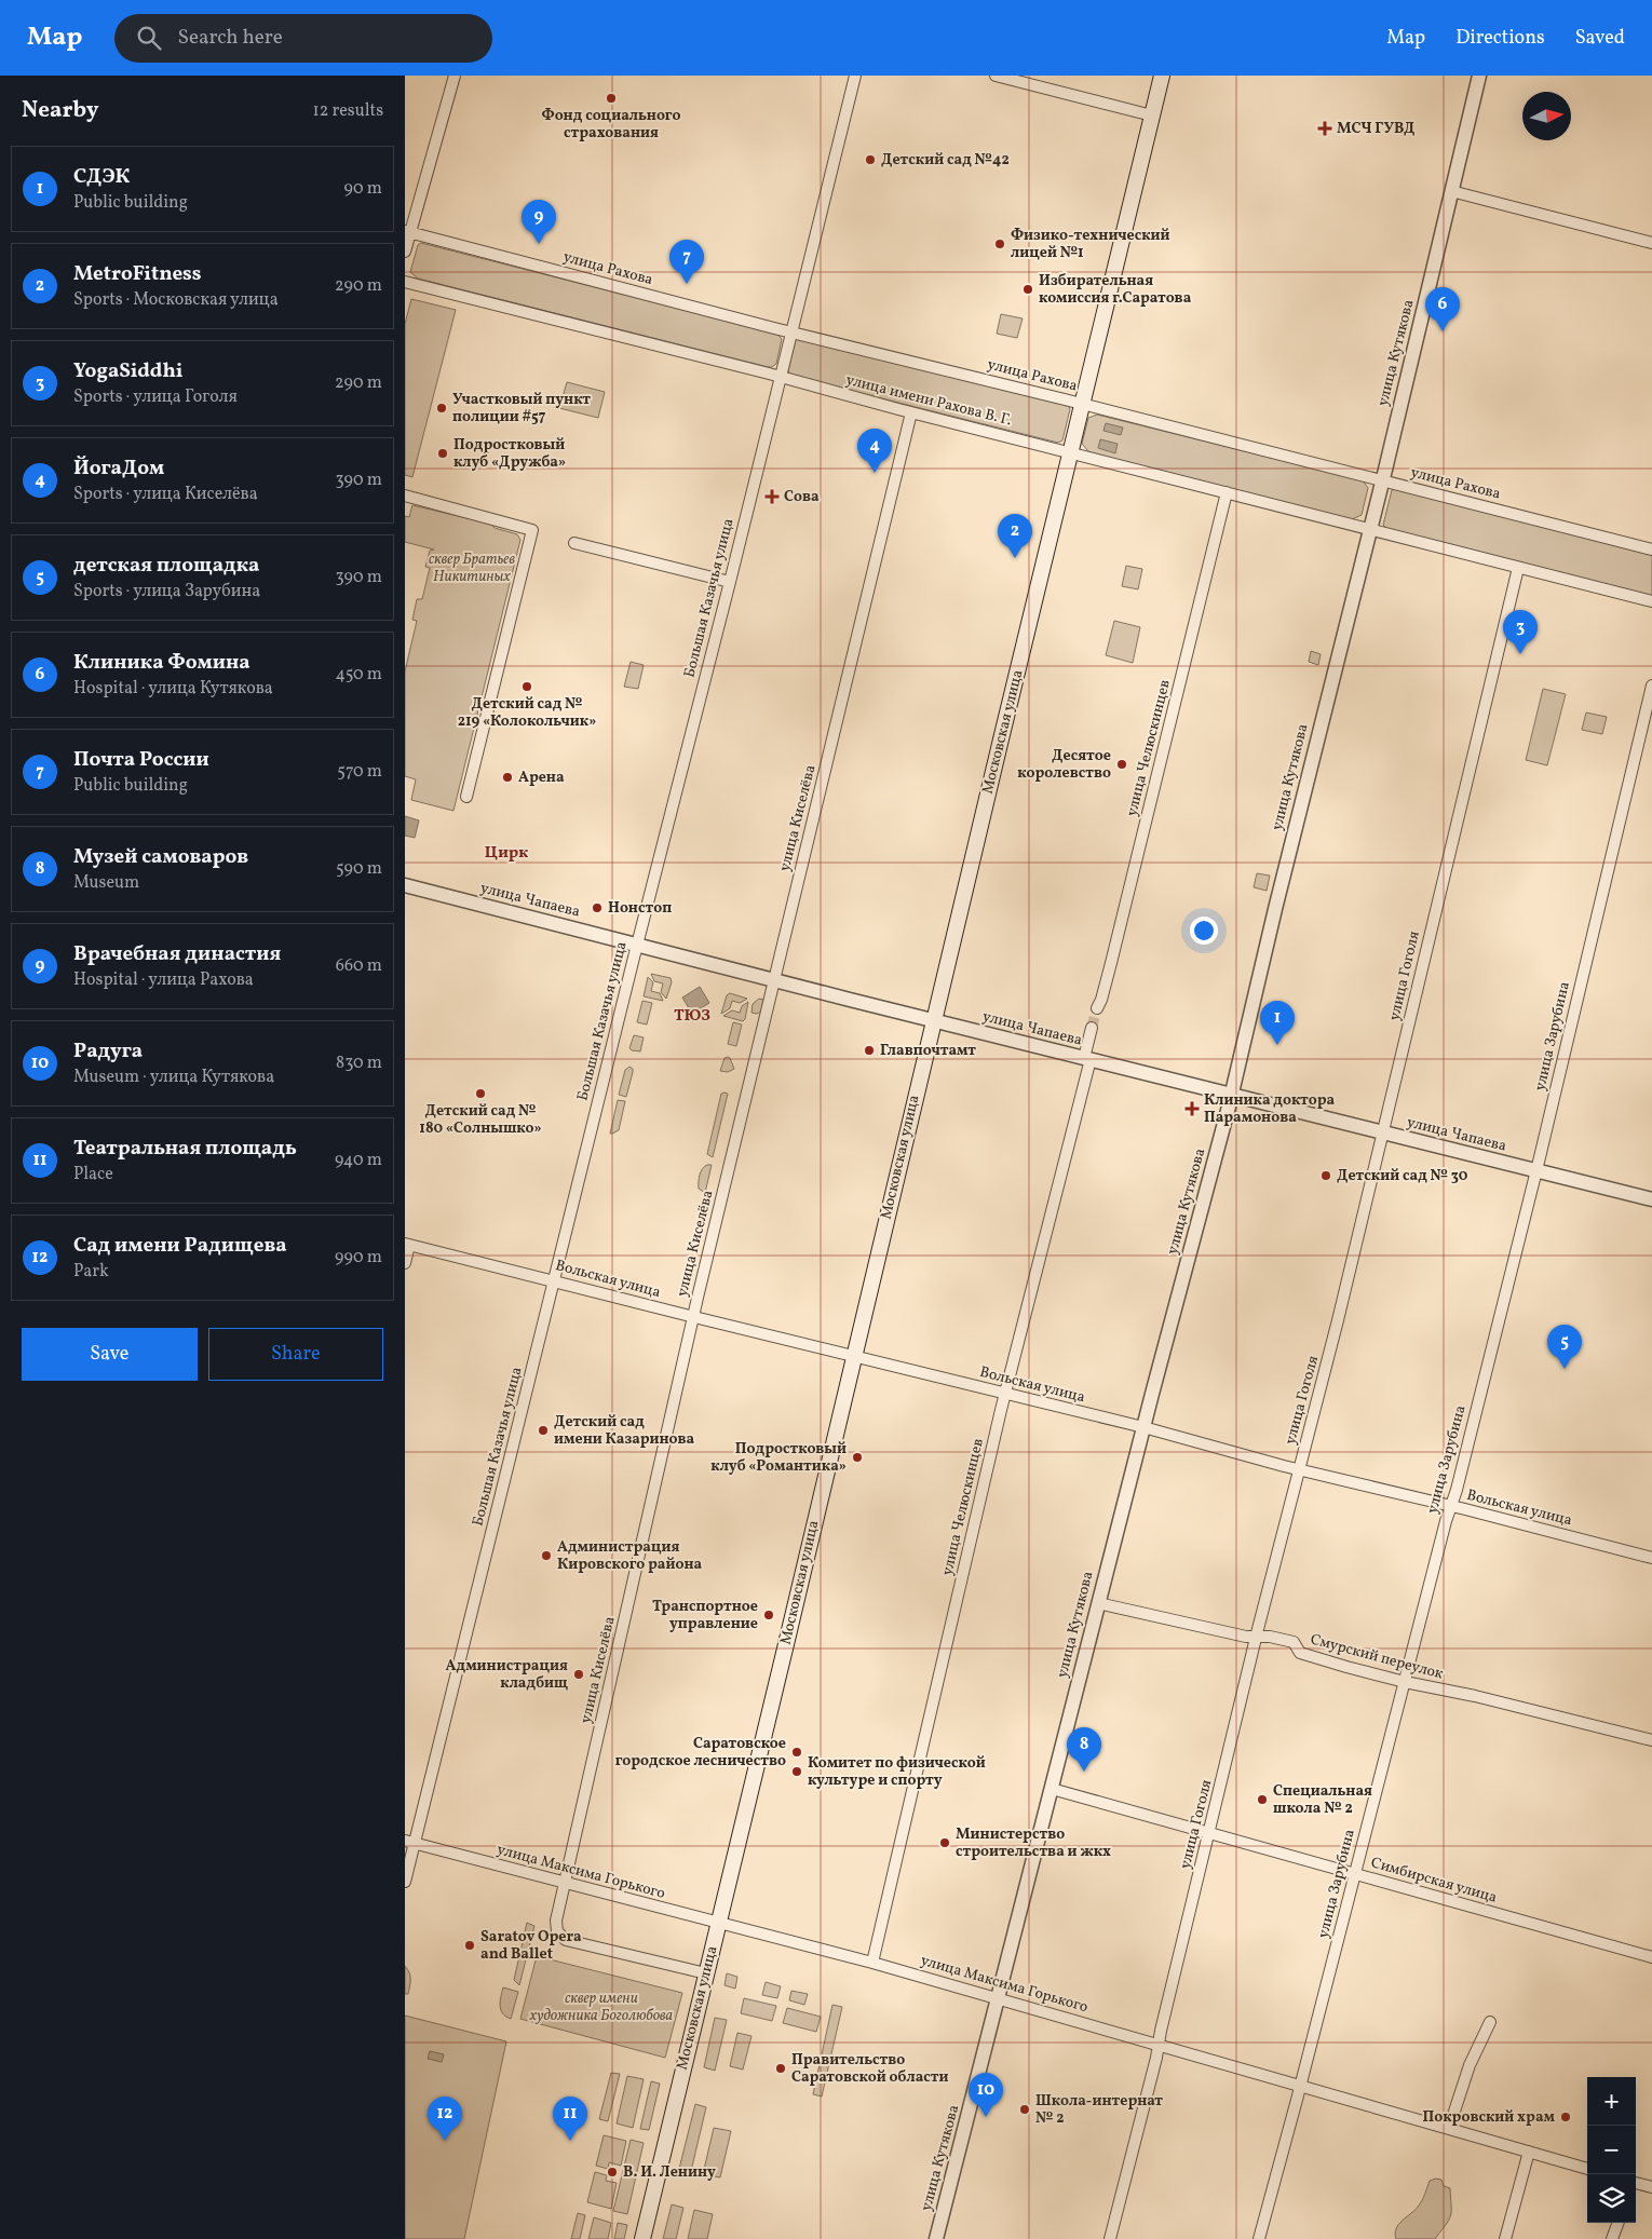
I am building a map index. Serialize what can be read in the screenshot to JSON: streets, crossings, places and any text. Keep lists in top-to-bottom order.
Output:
{
  "streets": {
    "main road": ["Московская улица"],
    "street": [
      "улица Рахова",
      "улица Кутякова",
      "улица имени Рахова В. Г.",
      "Большая Казачья улица",
      "улица Челюскинцев",
      "улица Киселёва",
      "улица Чапаева",
      "улица Гоголя",
      "улица Зарубина",
      "Вольская улица",
      "Смурский переулок",
      "улица Максима Горького",
      "Симбирская улица"
    ]
  },
  "crossings": [
    ["улица Рахова", "улица Кутякова"],
    ["улица Рахова", "Большая Казачья улица"],
    ["улица Рахова", "Московская улица"],
    ["улица Кутякова", "улица Чапаева"],
    ["улица Кутякова", "Вольская улица"],
    ["улица Кутякова", "Смурский переулок"],
    ["улица Кутякова", "улица Максима Горького"],
    ["улица Кутякова", "Симбирская улица"],
    ["улица имени Рахова В. Г.", "Большая Казачья улица"],
    ["улица имени Рахова В. Г.", "Московская улица"],
    ["улица имени Рахова В. Г.", "улица Киселёва"],
    ["Большая Казачья улица", "улица Чапаева"],
    ["Большая Казачья улица", "Вольская улица"],
    ["Большая Казачья улица", "улица Максима Горького"],
    ["Московская улица", "улица Киселёва"],
    ["Московская улица", "улица Чапаева"],
    ["Московская улица", "Вольская улица"],
    ["Московская улица", "улица Максима Горького"],
    ["улица Челюскинцев", "улица Чапаева"],
    ["улица Челюскинцев", "Вольская улица"],
    ["улица Челюскинцев", "улица Максима Горького"],
    ["улица Киселёва", "улица Чапаева"],
    ["улица Киселёва", "Вольская улица"],
    ["улица Киселёва", "улица Максима Горького"],
    ["улица Чапаева", "улица Гоголя"],
    ["улица Чапаева", "улица Зарубина"],
    ["улица Гоголя", "Вольская улица"],
    ["улица Гоголя", "Смурский переулок"],
    ["улица Гоголя", "улица Максима Горького"],
    ["улица Гоголя", "Симбирская улица"],
    ["улица Зарубина", "Вольская улица"],
    ["улица Зарубина", "Смурский переулок"],
    ["улица Зарубина", "улица Максима Горького"],
    ["улица Зарубина", "Симбирская улица"]
  ],
  "districts": ["Цирк", "ТЮЗ"],
  "parks": ["сквер Братьев Никитиных", "сквер имени художника Боголюбова"],
  "places": {
    "other": [
      "Фонд социального страхования",
      "Детский сад №42",
      "Физико-технический лицей №1",
      "Избирательная комиссия г.Саратова",
      "Участковый пункт полиции #57",
      "Подростковый клуб «Дружба»",
      "Детский сад № 219 «Колокольчик»",
      "Десятое королевство",
      "Арена",
      "Нонстоп",
      "Главпочтамт",
      "Детский сад № 180 «Солнышко»",
      "Детский сад № 30",
      "Детский сад имени Казаринова",
      "Подростковый клуб «Романтика»",
      "Администрация Кировского района",
      "Транспортное управление",
      "Администрация кладбищ",
      "Саратовское городское лесничество",
      "Комитет по физической культуре и спорту",
      "Специальная школа № 2",
      "Министерство строительства и жкх",
      "Saratov Opera and Ballet",
      "Правительство Саратовской области",
      "Школа-интернат № 2",
      "Покровский храм",
      "В. И. Ленину"
    ],
    "health": ["МСЧ ГУВД", "Сова", "Клиника доктора Парамонова"]
  },
  "north": "right",
  "page": {
    "header": "Map",
    "search": "Search here",
    "nav": ["Map", "Directions", "Saved"],
    "heading": ["Nearby", "12 results"],
    "list": [
      {
        "mark": "1",
        "name": "СДЭК",
        "note": "Public building",
        "value": "90 m"
      },
      {
        "mark": "2",
        "name": "MetroFitness",
        "note": "Sports · Московская улица",
        "value": "290 m"
      },
      {
        "mark": "3",
        "name": "YogaSiddhi",
        "note": "Sports · улица Гоголя",
        "value": "290 m"
      },
      {
        "mark": "4",
        "name": "ЙогаДом",
        "note": "Sports · улица Киселёва",
        "value": "390 m"
      },
      {
        "mark": "5",
        "name": "детская площадка",
        "note": "Sports · улица Зарубина",
        "value": "390 m"
      },
      {
        "mark": "6",
        "name": "Клиника Фомина",
        "note": "Hospital · улица Кутякова",
        "value": "450 m"
      },
      {
        "mark": "7",
        "name": "Почта России",
        "note": "Public building",
        "value": "570 m"
      },
      {
        "mark": "8",
        "name": "Музей самоваров",
        "note": "Museum",
        "value": "590 m"
      },
      {
        "mark": "9",
        "name": "Врачебная династия",
        "note": "Hospital · улица Рахова",
        "value": "660 m"
      },
      {
        "mark": "10",
        "name": "Радуга",
        "note": "Museum · улица Кутякова",
        "value": "830 m"
      },
      {
        "mark": "11",
        "name": "Театральная площадь",
        "note": "Place",
        "value": "940 m"
      },
      {
        "mark": "12",
        "name": "Сад имени Радищева",
        "note": "Park",
        "value": "990 m"
      }
    ],
    "pins": [
      "9",
      "7",
      "6",
      "4",
      "2",
      "3",
      "1",
      "5",
      "8",
      "10",
      "11",
      "12"
    ],
    "buttons": ["Save", "Share"],
    "map_buttons": ["+", "−"]
  }
}
